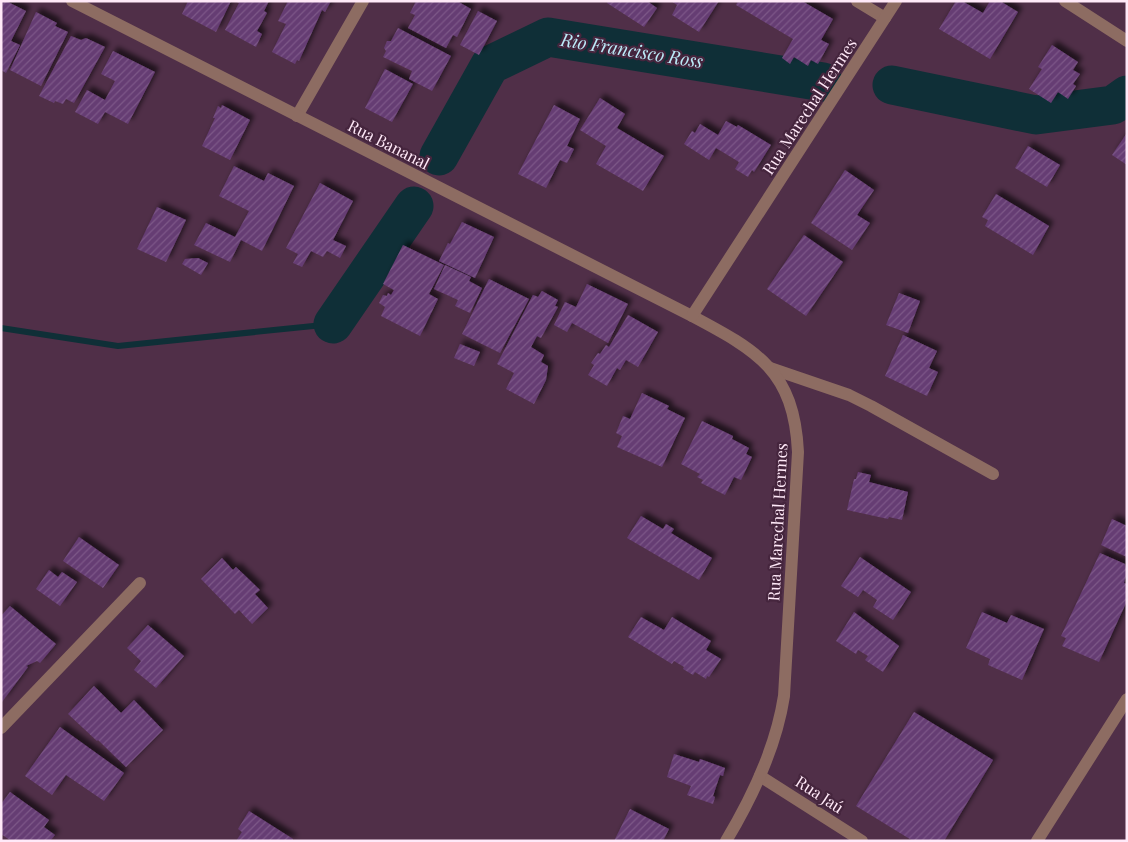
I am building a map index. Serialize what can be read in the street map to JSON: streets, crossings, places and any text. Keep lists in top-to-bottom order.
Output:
{
  "streets": {
    "street": ["Rua Marechal Hermes", "Rua Bananal", "Rua Jaú"]
  },
  "crossings": [
    ["Rua Marechal Hermes", "Rua Bananal"],
    ["Rua Marechal Hermes", "Rua Jaú"]
  ],
  "water": ["Rio Francisco Ross"]
}
